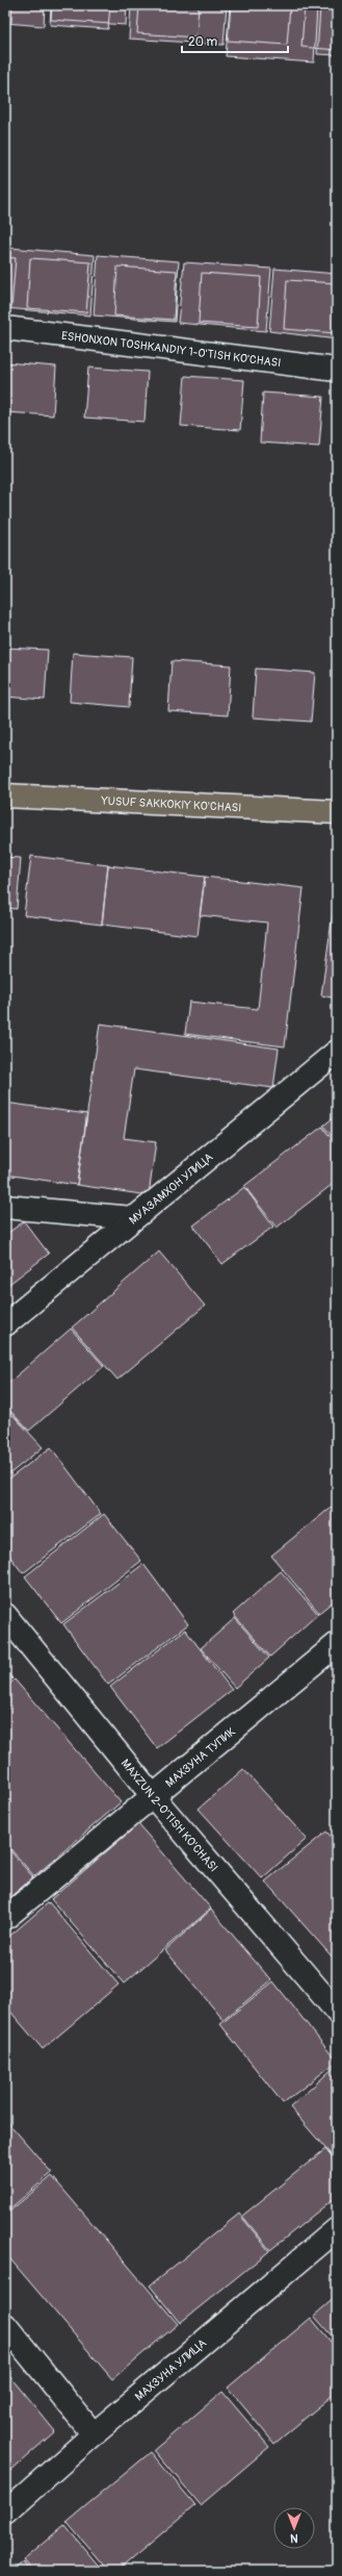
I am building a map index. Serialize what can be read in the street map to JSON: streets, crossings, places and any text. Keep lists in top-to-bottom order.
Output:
{
  "streets": {
    "main road": ["YUSUF SAKKOKIY KO'CHASI"],
    "street": [
      "ESHONXON TOSHKANDIY 1-O'TISH KO'CHASI",
      "МУАЗАМХОН УЛИЦА",
      "МАХЗУНА ТУПИК",
      "MAXZUN 2-O'TISH KO'CHASI",
      "МАХЗУНА УЛИЦА"
    ]
  },
  "crossings": [
    ["МАХЗУНА ТУПИК", "MAXZUN 2-O'TISH KO'CHASI"]
  ],
  "scale_bar": "20 m",
  "north": "bottom"
}
